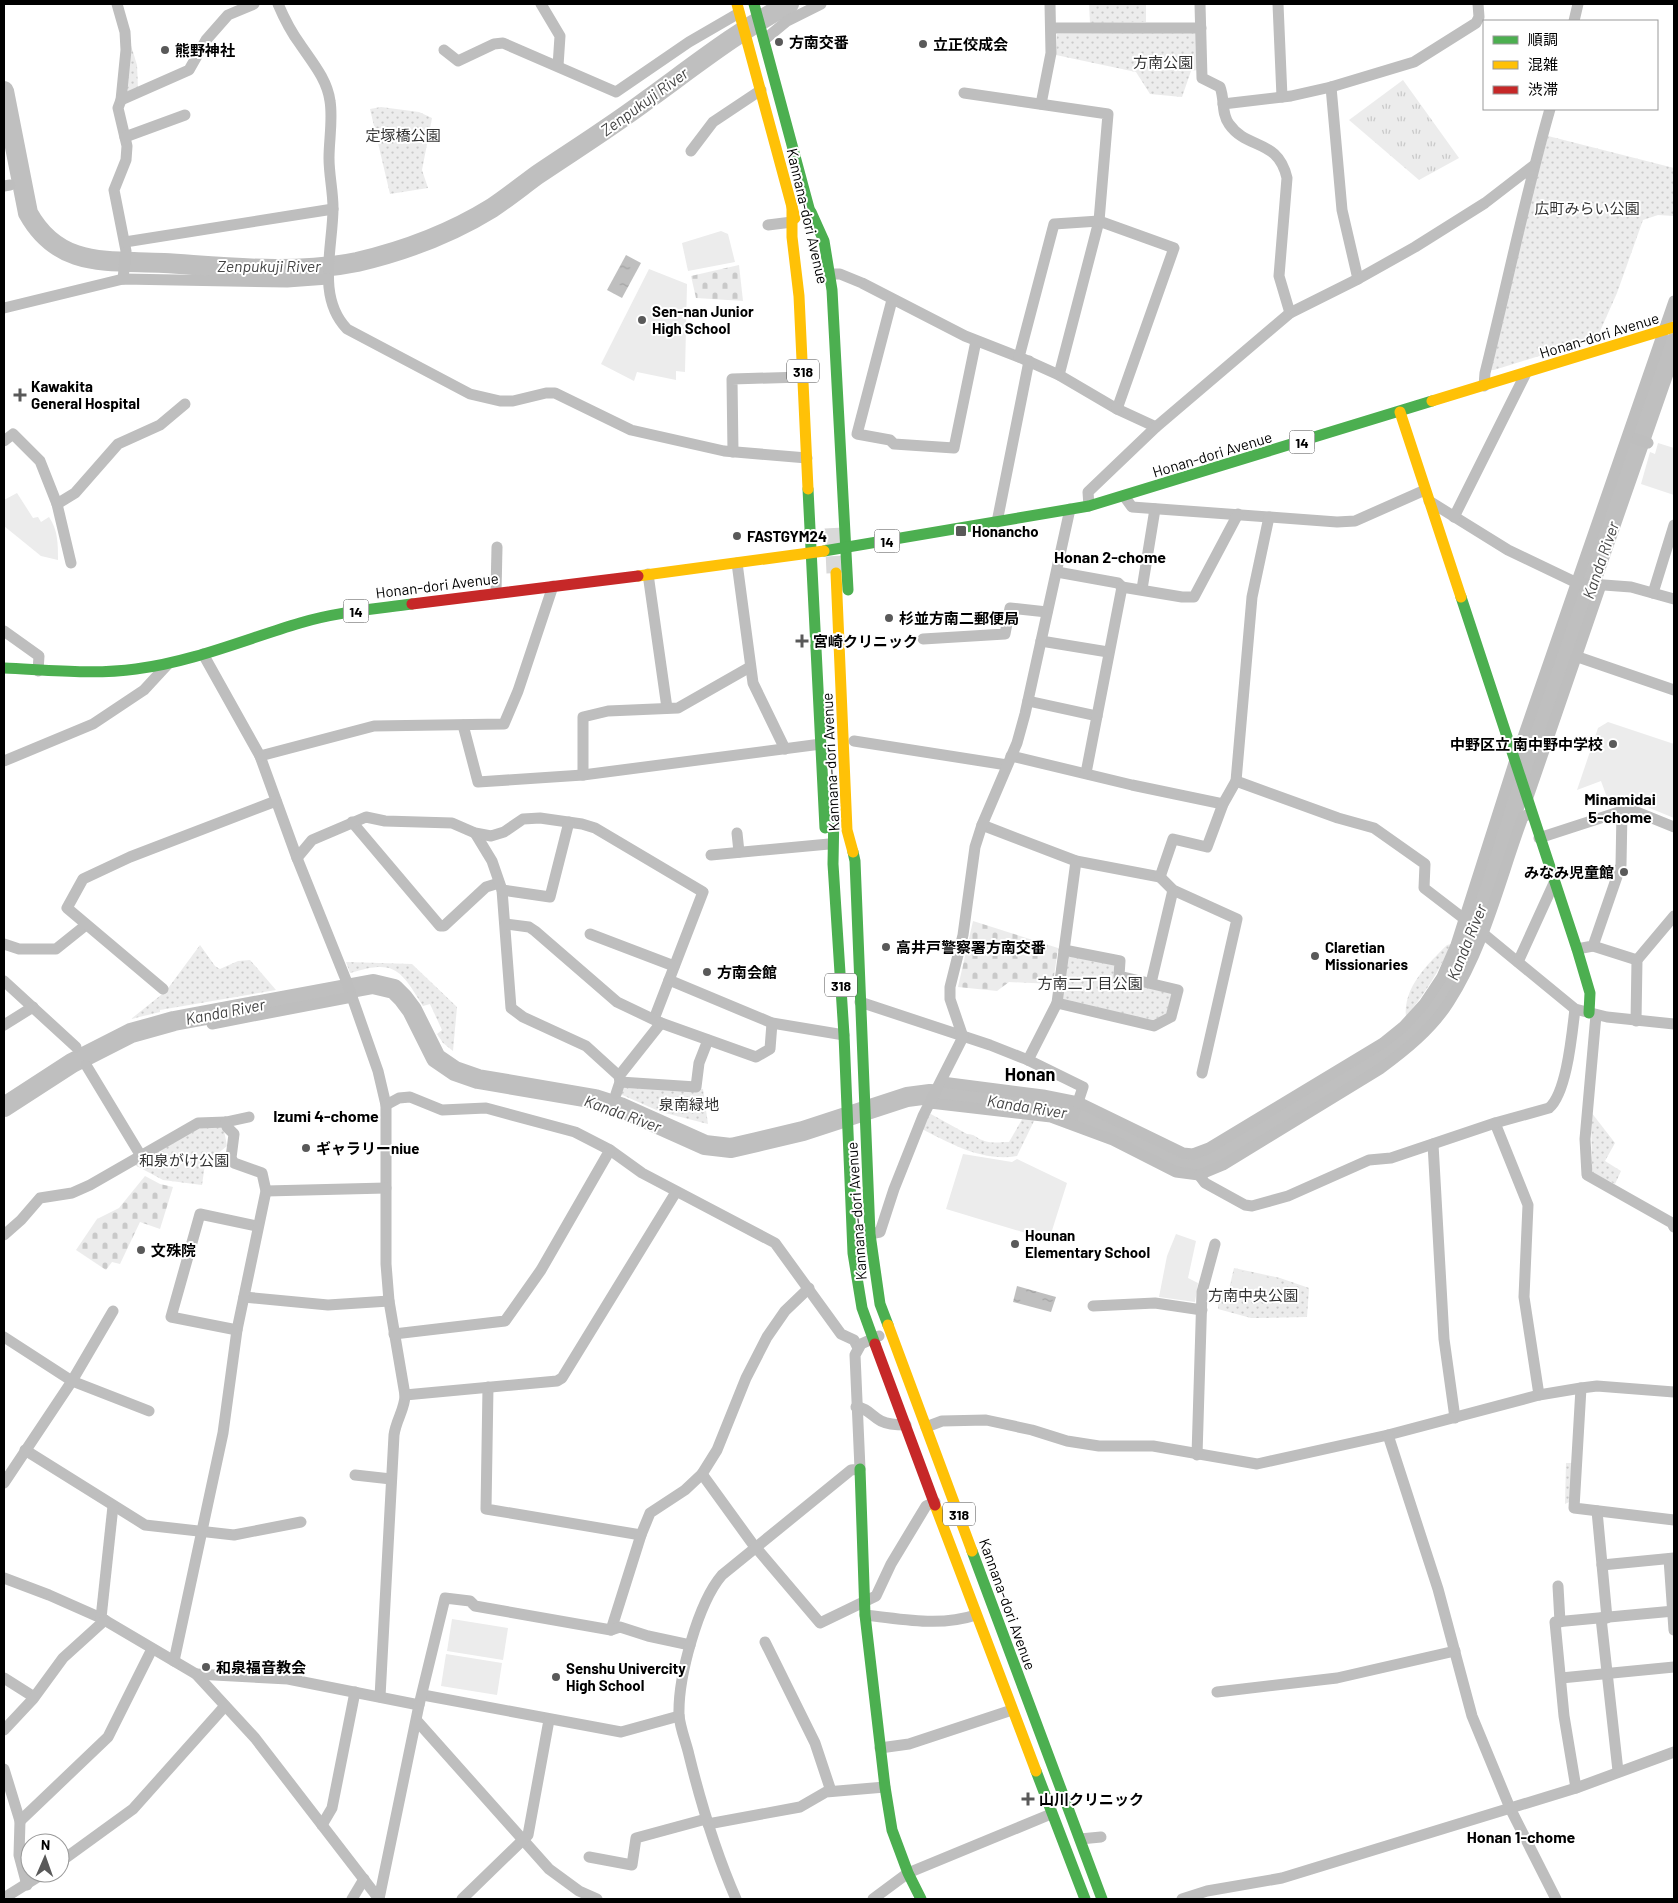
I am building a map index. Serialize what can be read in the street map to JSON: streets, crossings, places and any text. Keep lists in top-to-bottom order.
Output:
{
  "streets": {
    "main road": [
      "Kannana-dori Avenue",
      "Honan-dori Avenue",
      "318",
      "14"
    ]
  },
  "crossings": [
    ["Kannana-dori Avenue", "318"],
    ["Honan-dori Avenue", "318"],
    ["Honan-dori Avenue", "14"],
    ["318", "14"]
  ],
  "districts": [
    "Honan 2-chome",
    "Minamidai 5-chome",
    "Honan",
    "Izumi 4-chome",
    "Honan 1-chome"
  ],
  "water": ["Zenpukuji River", "Kanda River"],
  "parks": [
    "方南公園",
    "定塚橋公園",
    "広町みらい公園",
    "方南二丁目公園",
    "泉南緑地",
    "和泉がけ公園",
    "方南中央公園"
  ],
  "places": {
    "other": [
      "方南交番",
      "立正佼成会",
      "熊野神社",
      "Sen-nan Junior High School",
      "FASTGYM24",
      "杉並方南二郵便局",
      "中野区立 南中野中学校",
      "みなみ児童館",
      "高井戸警察署方南交番",
      "Claretian Missionaries",
      "方南会館",
      "ギャラリーniue",
      "Hounan Elementary School",
      "文殊院",
      "和泉福音教会",
      "Senshu Univercity High School"
    ],
    "health": ["Kawakita General Hospital", "宮崎クリニック", "山川クリニック"],
    "transit": ["Honancho"]
  },
  "legend": ["順調", "混雑", "渋滞"],
  "north": "top"
}
